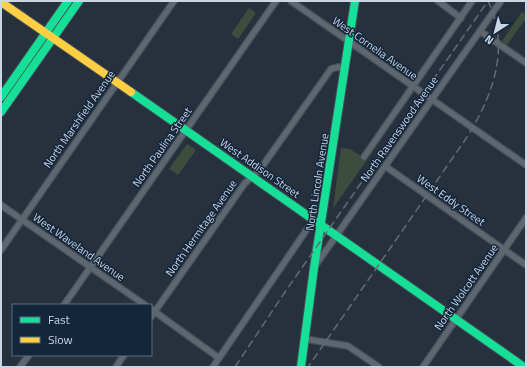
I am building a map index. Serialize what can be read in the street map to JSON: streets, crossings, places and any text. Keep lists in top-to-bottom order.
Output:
{
  "streets": {
    "street": [
      "West Cornelia Avenue",
      "North Marshfield Avenue",
      "North Ravenswood Avenue",
      "North Paulina Street",
      "West Addison Street",
      "North Lincoln Avenue",
      "West Eddy Street",
      "North Hermitage Avenue",
      "West Waveland Avenue",
      "North Wolcott Avenue"
    ]
  },
  "crossings": [
    ["West Cornelia Avenue", "North Ravenswood Avenue"],
    ["West Cornelia Avenue", "North Lincoln Avenue"],
    ["North Marshfield Avenue", "West Addison Street"],
    ["North Marshfield Avenue", "West Waveland Avenue"],
    ["North Ravenswood Avenue", "West Addison Street"],
    ["North Ravenswood Avenue", "North Lincoln Avenue"],
    ["North Ravenswood Avenue", "West Eddy Street"],
    ["North Paulina Street", "West Addison Street"],
    ["North Paulina Street", "West Waveland Avenue"],
    ["West Addison Street", "North Lincoln Avenue"],
    ["West Addison Street", "North Hermitage Avenue"],
    ["West Addison Street", "North Wolcott Avenue"],
    ["North Lincoln Avenue", "North Hermitage Avenue"],
    ["West Eddy Street", "North Wolcott Avenue"]
  ],
  "legend": ["Fast", "Slow"],
  "north": "bottom left"
}
